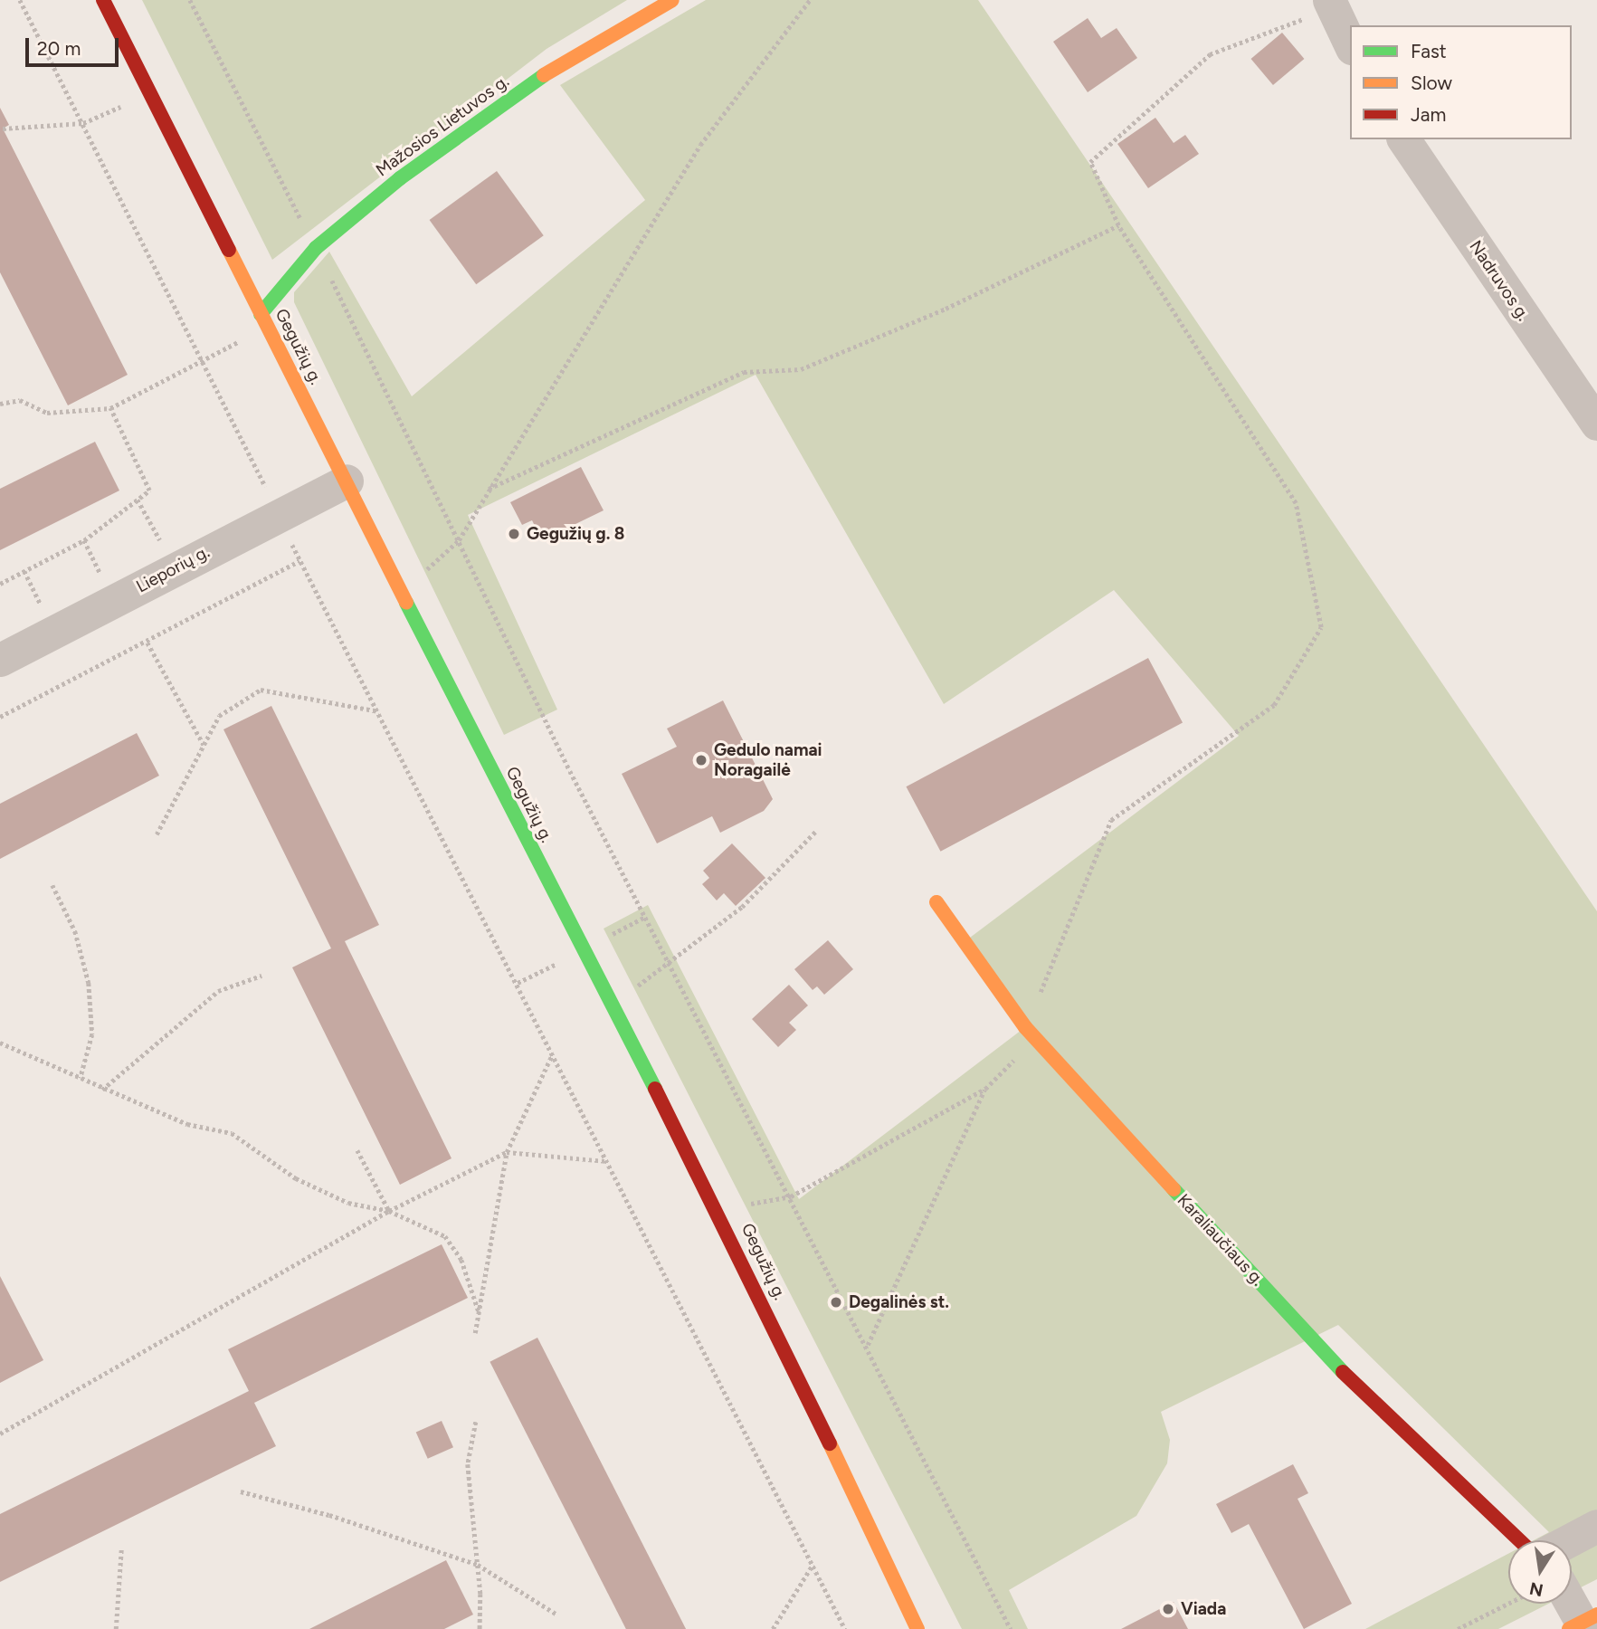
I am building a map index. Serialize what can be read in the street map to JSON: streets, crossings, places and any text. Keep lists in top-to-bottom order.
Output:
{
  "streets": {
    "main road": ["Mažosios Lietuvos g.", "Gegužių g.", "Karaliaučiaus g."],
    "street": ["Nadruvos g.", "Lieporių g."]
  },
  "crossings": [
    ["Mažosios Lietuvos g.", "Gegužių g."],
    ["Gegužių g.", "Lieporių g."]
  ],
  "places": [
    "Gegužių g. 8",
    "Gedulo namai Noragailė",
    "Degalinės st.",
    "Viada"
  ],
  "legend": ["Fast", "Slow", "Jam"],
  "scale_bar": "20 m",
  "north": "bottom"
}
